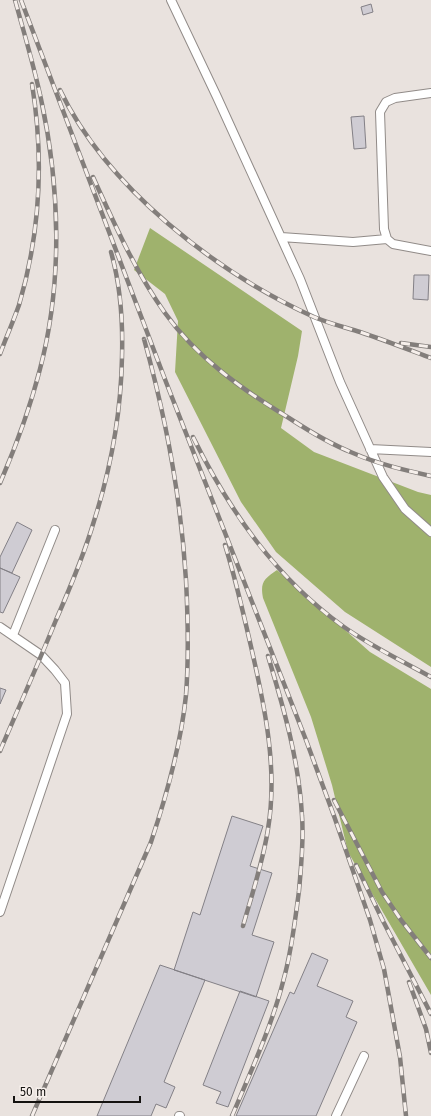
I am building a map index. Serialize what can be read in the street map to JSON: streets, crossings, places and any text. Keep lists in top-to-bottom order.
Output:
{
  "scale_bar": "50 m"
}
